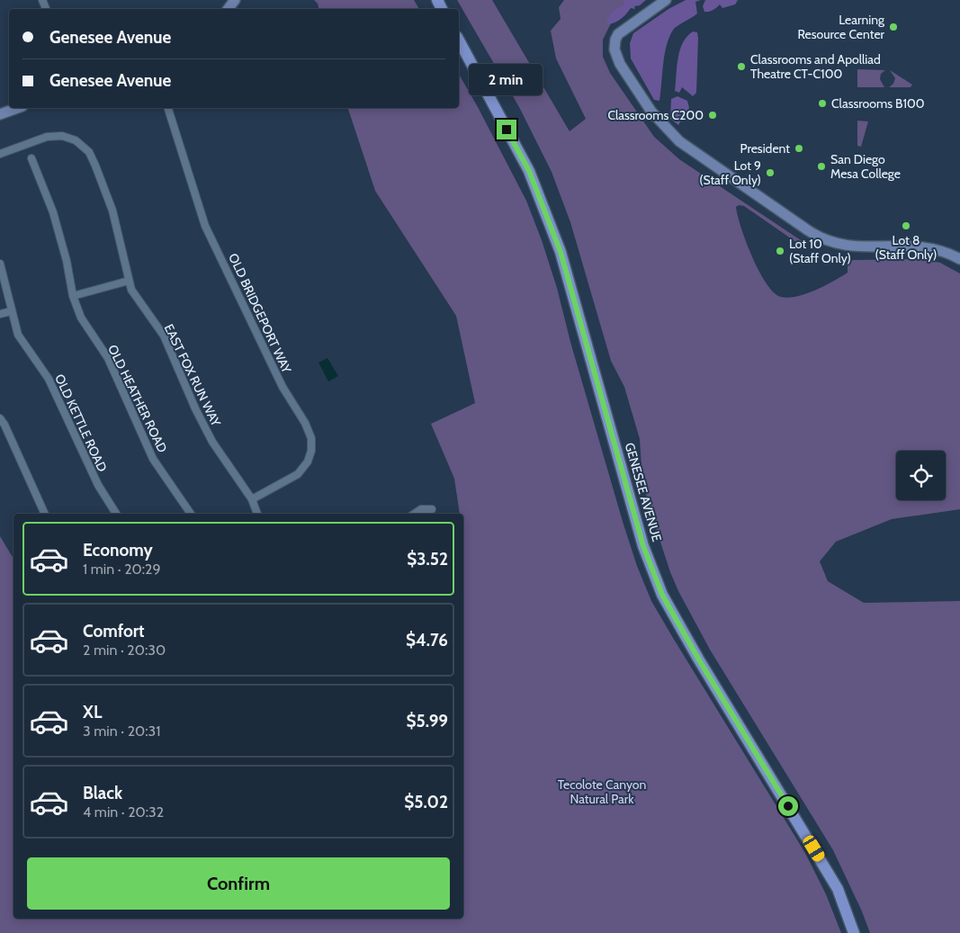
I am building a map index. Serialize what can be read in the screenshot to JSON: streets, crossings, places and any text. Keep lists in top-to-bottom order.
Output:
{
  "streets": {
    "main road": ["GENESEE AVENUE"],
    "street": [
      "OLD BRIDGEPORT WAY",
      "EAST FOX RUN WAY",
      "OLD HEATHER ROAD",
      "OLD KETTLE ROAD"
    ]
  },
  "crossings": [
    ["OLD BRIDGEPORT WAY", "EAST FOX RUN WAY"]
  ],
  "parks": ["Tecolote Canyon Natural Park"],
  "places": [
    "Learning Resource Center",
    "Classrooms and Apolliad Theatre CT-C100",
    "Classrooms B100",
    "Classrooms C200",
    "President",
    "San Diego Mesa College",
    "Lot 9 (Staff Only)",
    "Lot 8 (Staff Only)",
    "Lot 10 (Staff Only)"
  ],
  "page": {
    "banner": ["Genesee Avenue", "Genesee Avenue"],
    "bubble": "2 min",
    "list": [
      {
        "name": "Economy",
        "note": "1 min · 20:29",
        "value": "$3.52"
      },
      {
        "name": "Comfort",
        "note": "2 min · 20:30",
        "value": "$4.76"
      },
      {
        "name": "XL",
        "note": "3 min · 20:31",
        "value": "$5.99"
      },
      {
        "name": "Black",
        "note": "4 min · 20:32",
        "value": "$5.02"
      }
    ],
    "buttons": "Confirm"
  }
}
